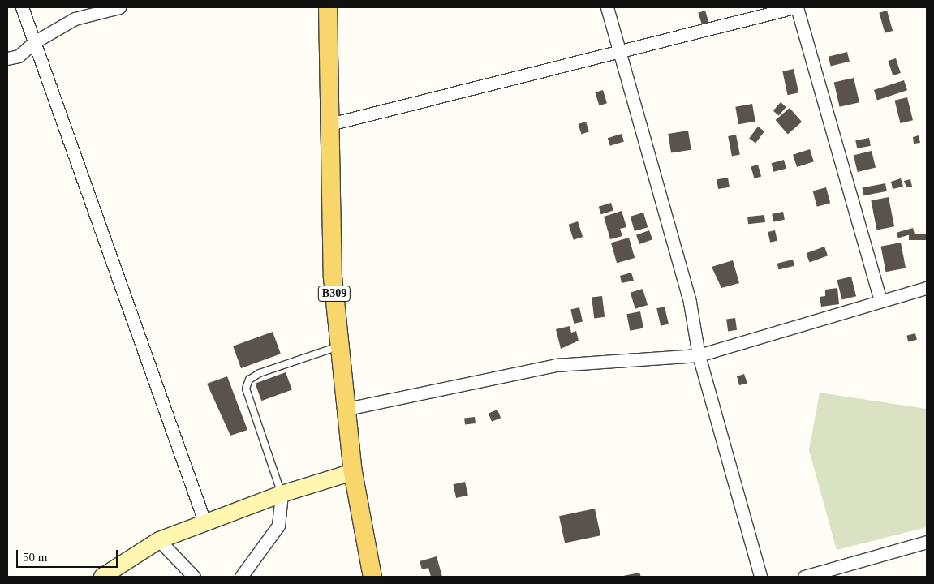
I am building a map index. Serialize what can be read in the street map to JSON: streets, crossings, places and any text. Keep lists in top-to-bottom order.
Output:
{
  "streets": {
    "main road": ["B309"]
  },
  "scale_bar": "50 m"
}
